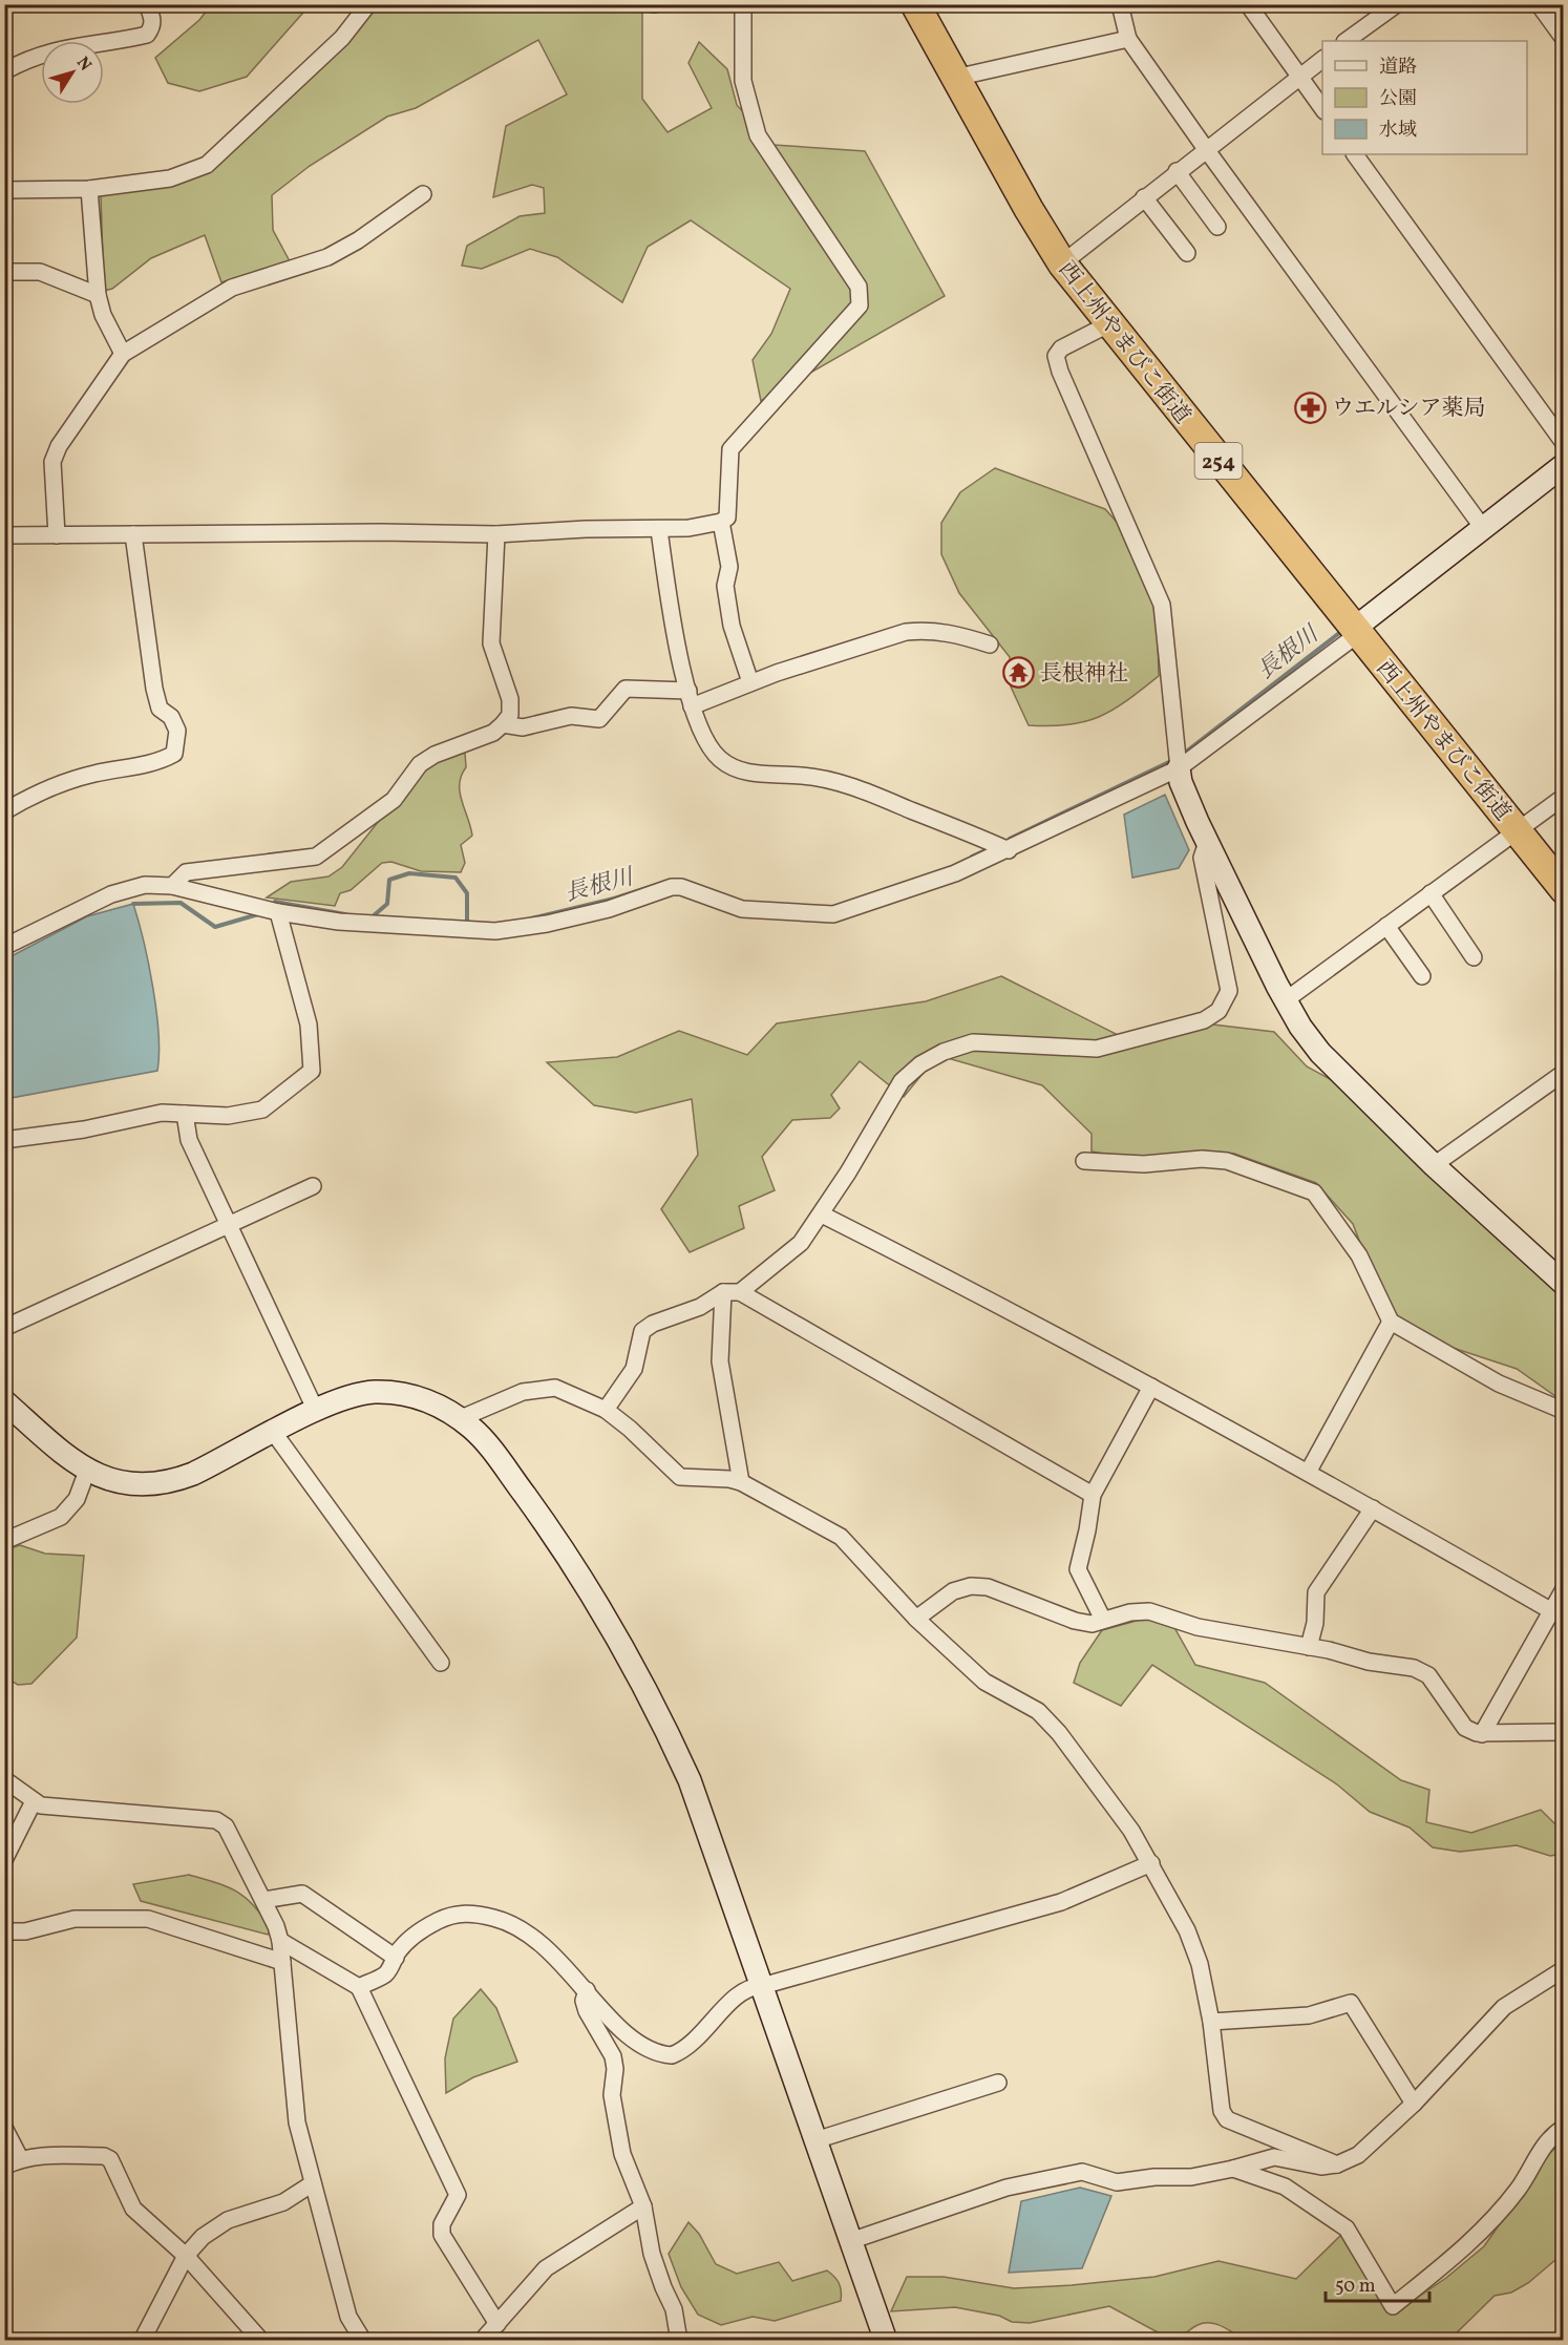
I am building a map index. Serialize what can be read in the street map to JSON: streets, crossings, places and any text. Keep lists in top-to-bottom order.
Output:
{
  "streets": {
    "highway": ["西上州やまびこ街道", "254"]
  },
  "water": ["長根川"],
  "places": {
    "pharmacy": ["ウエルシア薬局"],
    "temple": ["長根神社"]
  },
  "legend": ["道路", "公園", "水域"],
  "scale_bar": "50 m",
  "north": "top right"
}
